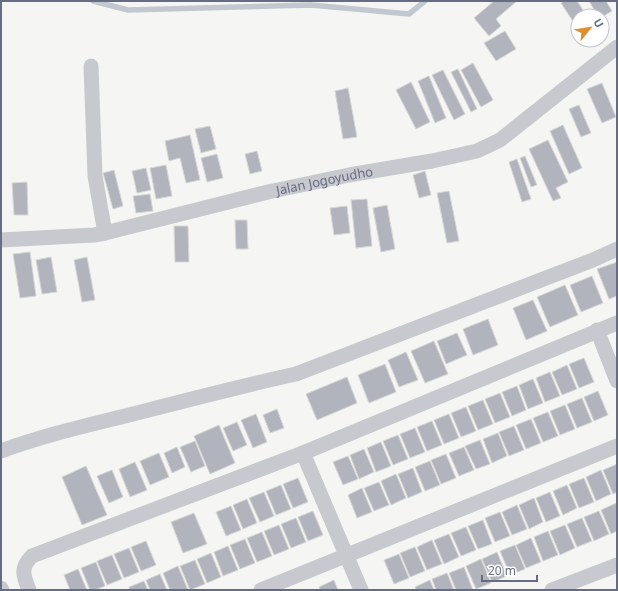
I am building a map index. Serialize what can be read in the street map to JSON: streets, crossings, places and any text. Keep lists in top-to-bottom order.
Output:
{
  "streets": {
    "street": ["Jalan Jogoyudho"]
  },
  "scale_bar": "20 m",
  "north": "top right"
}
